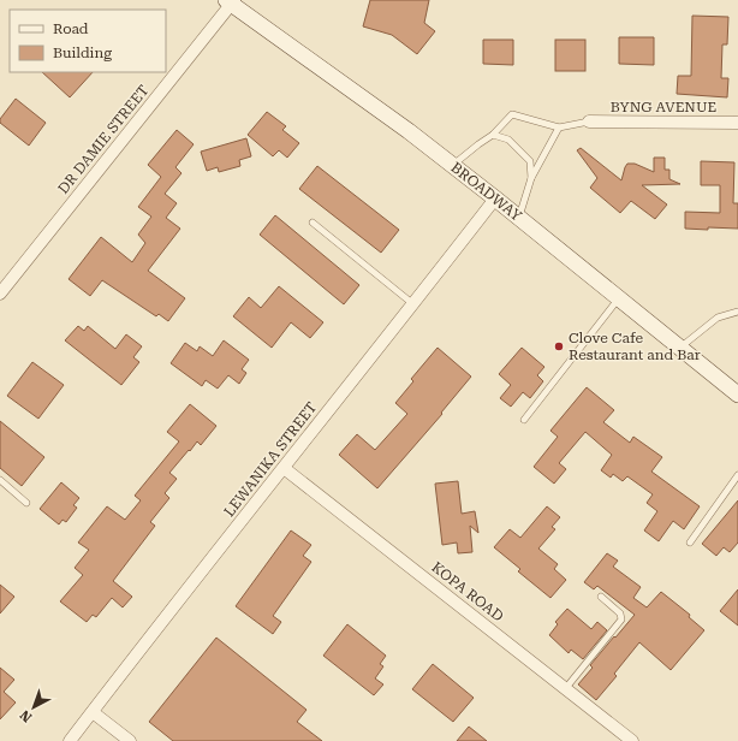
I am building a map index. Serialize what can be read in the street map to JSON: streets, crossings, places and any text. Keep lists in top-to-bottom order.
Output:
{
  "streets": {
    "main road": ["BROADWAY"],
    "street": [
      "BYNG AVENUE",
      "DR DAMIE STREET",
      "LEWANIKA STREET",
      "KOPA ROAD"
    ]
  },
  "crossings": [
    ["DR DAMIE STREET", "BROADWAY"],
    ["BROADWAY", "LEWANIKA STREET"],
    ["LEWANIKA STREET", "KOPA ROAD"]
  ],
  "places": ["Clove Cafe Restaurant and Bar"],
  "legend": ["Road", "Building"],
  "north": "bottom left"
}
